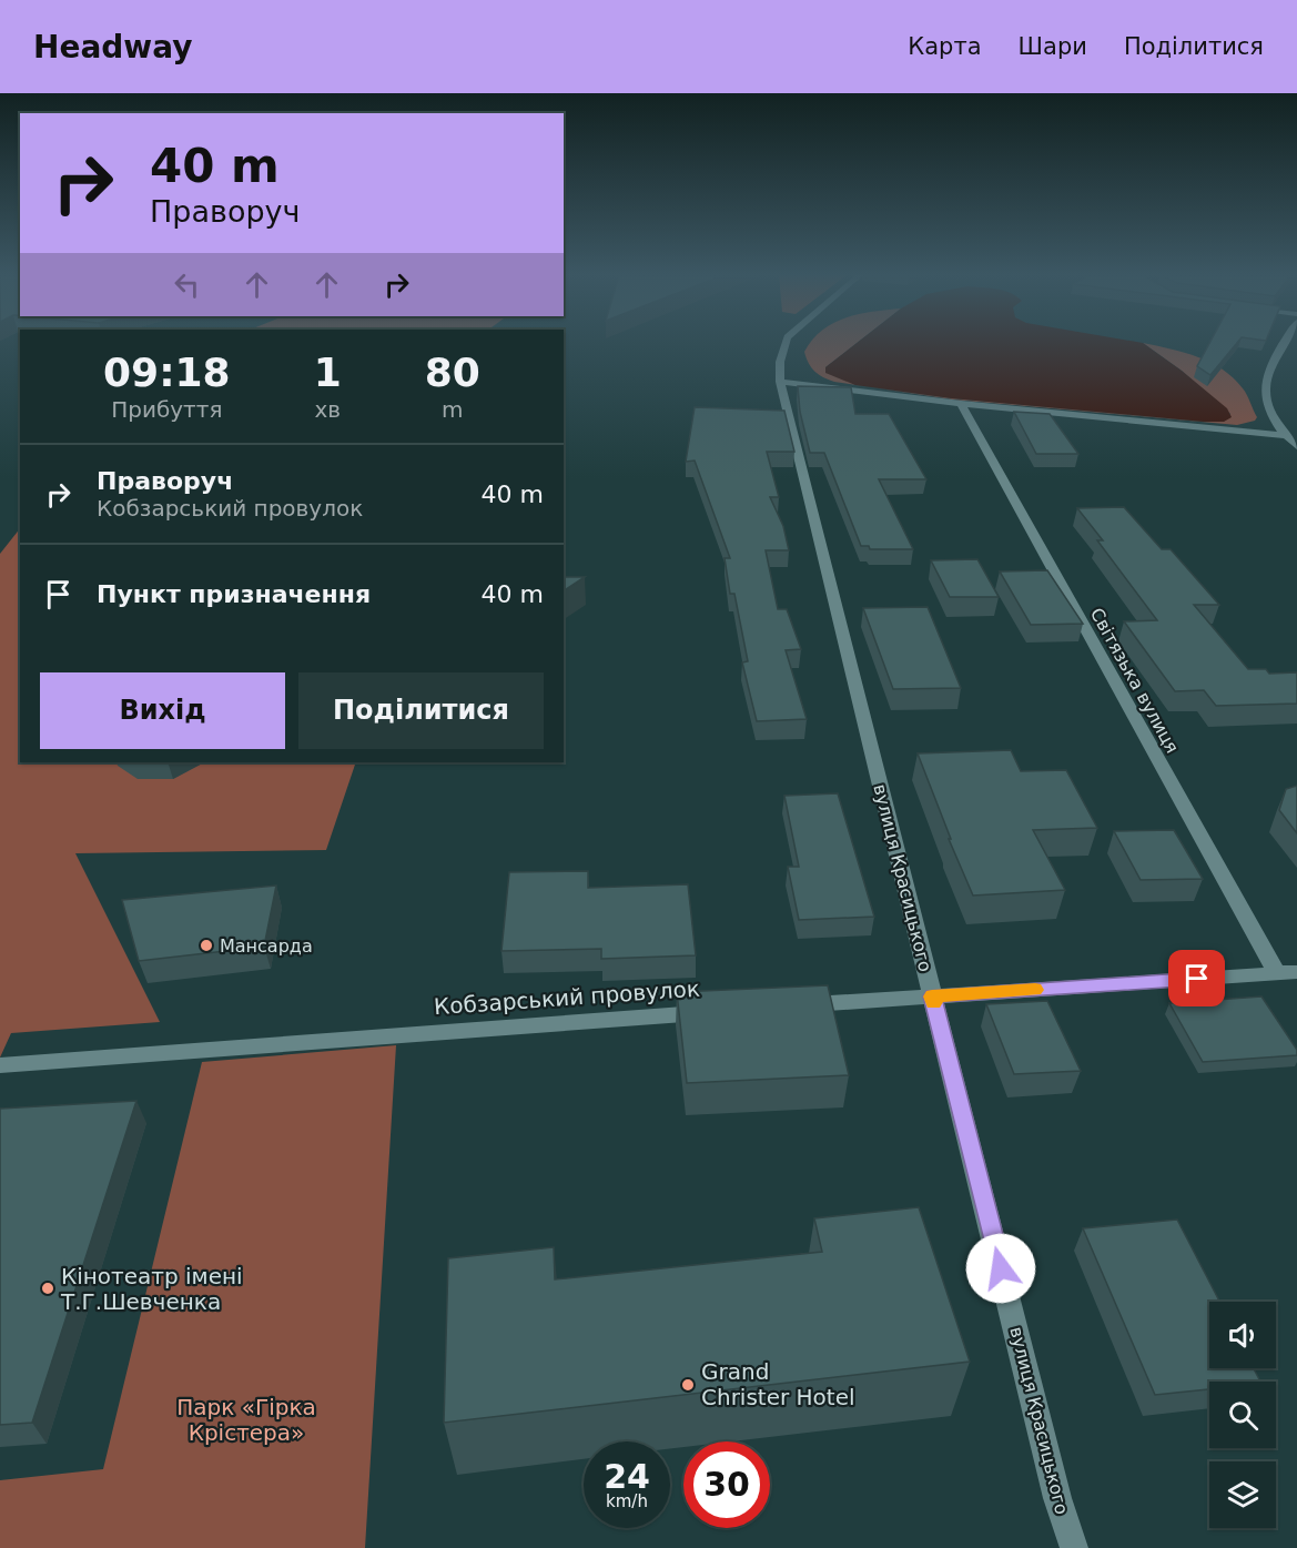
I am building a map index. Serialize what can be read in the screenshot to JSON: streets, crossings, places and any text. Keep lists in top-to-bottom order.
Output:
{
  "streets": {
    "street": ["Світязька вулиця", "вулиця Красицького", "Кобзарський провулок"]
  },
  "parks": ["Парк «Гірка Крістера»"],
  "places": ["Мансарда", "Кінотеатр імені Т.Г.Шевченка", "Grand Christer Hotel"],
  "page": {
    "header": "Headway",
    "nav": ["Карта", "Шари", "Поділитися"],
    "turn": ["40 m", "Праворуч"],
    "eta": [
      "09:18",
      "Прибуття",
      "1",
      "хв",
      "80",
      "m"
    ],
    "list": [
      {
        "name": "Праворуч",
        "note": "Кобзарський провулок",
        "value": "40 m"
      },
      {
        "name": "Пункт призначення",
        "value": "40 m"
      }
    ],
    "buttons": ["Вихід", "Поділитися"],
    "speed": "24 km/h",
    "limit": "30"
  }
}
